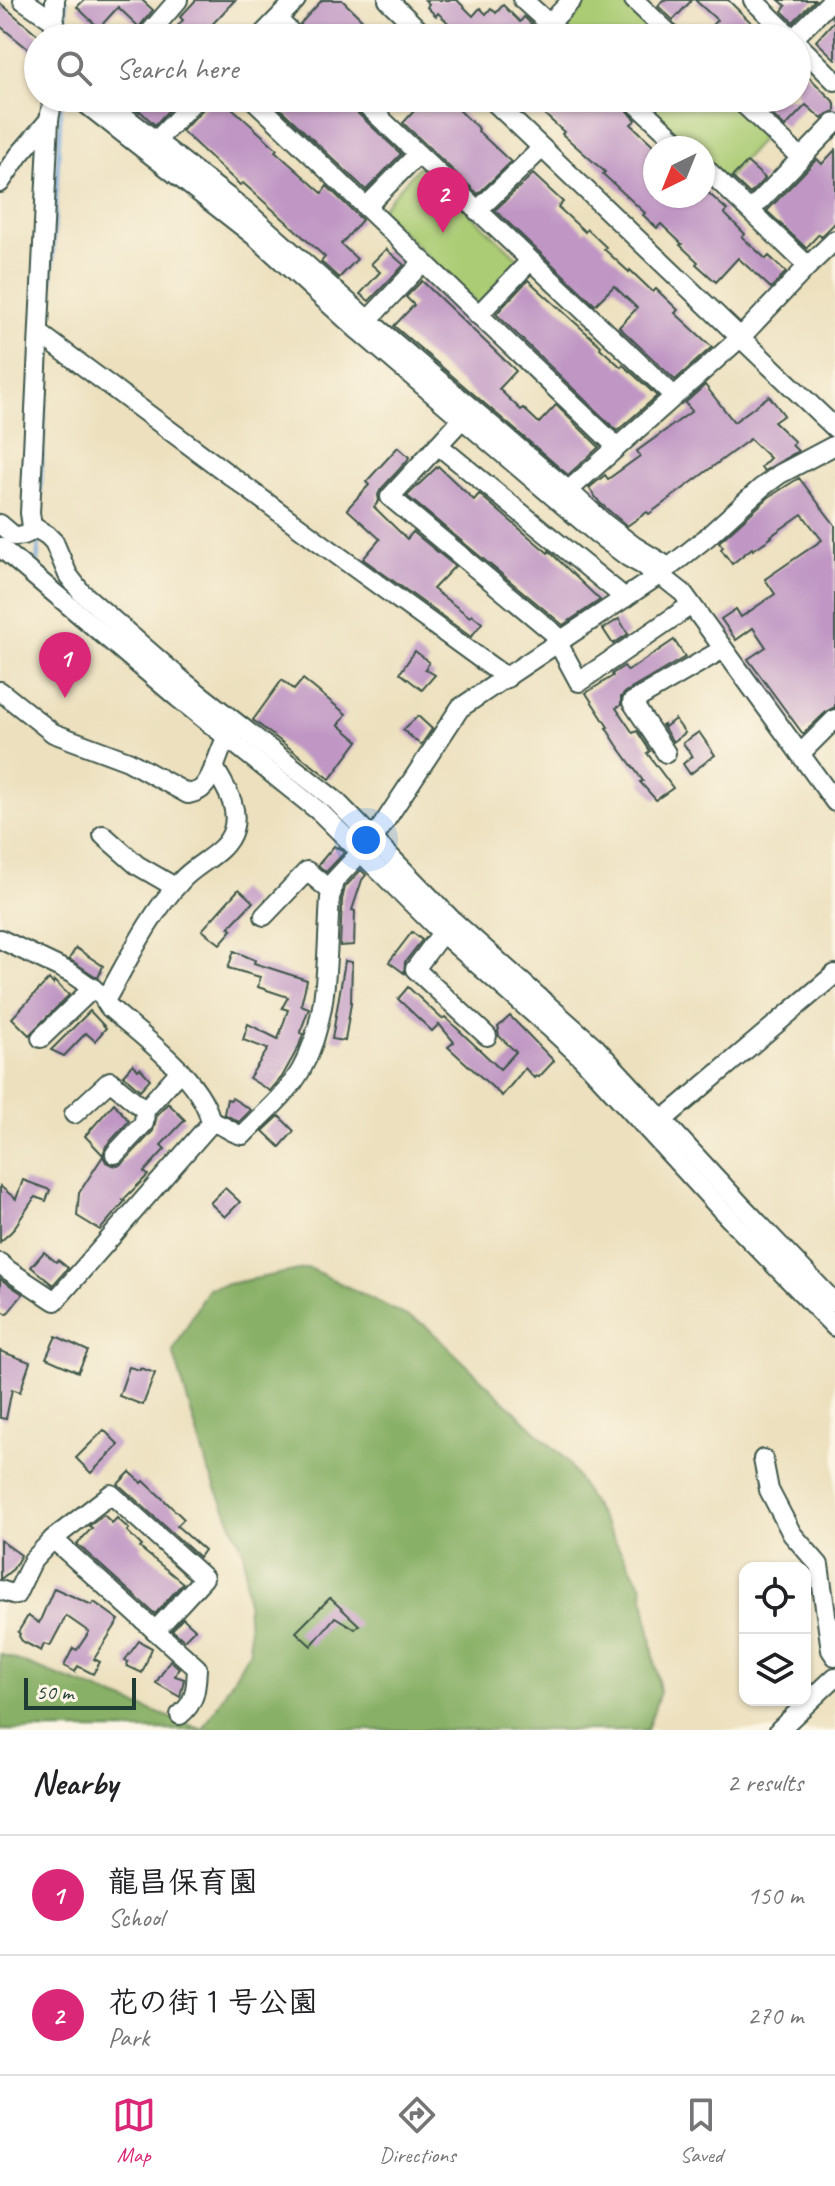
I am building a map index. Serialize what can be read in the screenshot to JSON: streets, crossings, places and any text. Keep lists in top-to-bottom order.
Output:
{
  "scale_bar": "50 m",
  "north": "bottom left",
  "page": {
    "search": "Search here",
    "pins": ["2", "1"],
    "scale": "50 m",
    "heading": ["Nearby", "2 results"],
    "list": [
      {
        "mark": "1",
        "name": "龍昌保育園",
        "note": "School",
        "value": "150 m"
      },
      {
        "mark": "2",
        "name": "花の街１号公園",
        "note": "Park",
        "value": "270 m"
      }
    ],
    "nav": ["Map", "Directions", "Saved"]
  }
}
